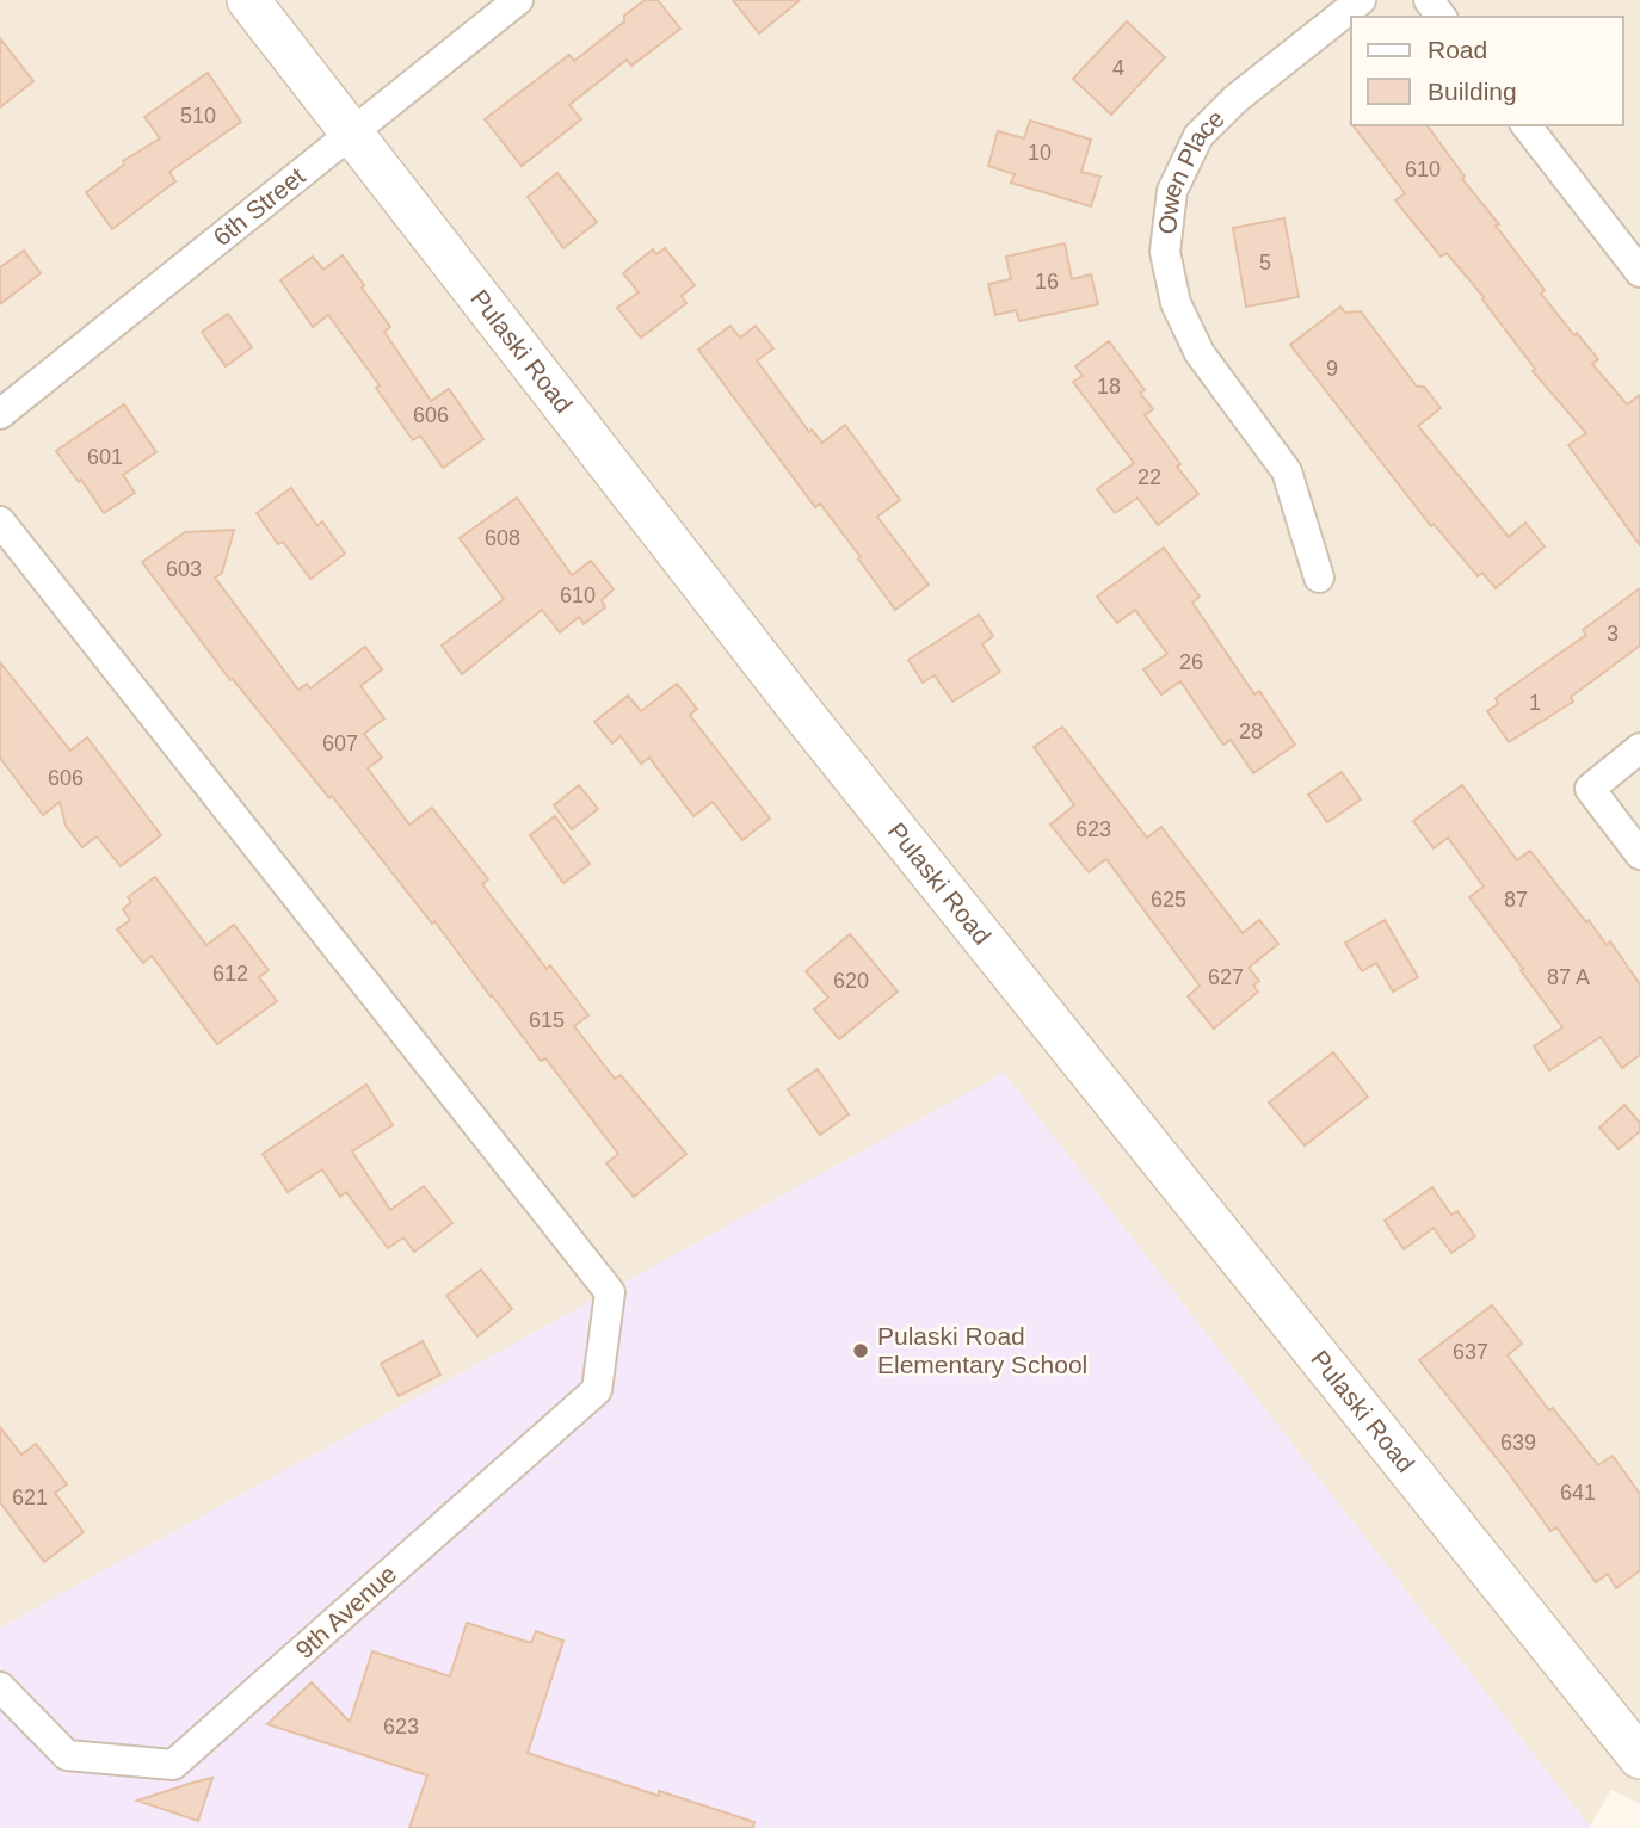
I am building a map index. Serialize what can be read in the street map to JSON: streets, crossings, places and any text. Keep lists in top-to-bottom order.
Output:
{
  "streets": {
    "main road": ["Pulaski Road"],
    "street": ["Owen Place", "6th Street", "9th Avenue"]
  },
  "crossings": [
    ["6th Street", "Pulaski Road"]
  ],
  "places": ["Pulaski Road Elementary School"],
  "house_numbers": [
    "4",
    "510",
    "10",
    "610",
    "5",
    "16",
    "9",
    "18",
    "606",
    "601",
    "22",
    "608",
    "603",
    "610",
    "3",
    "26",
    "1",
    "28",
    "607",
    "606",
    "623",
    "625",
    "87",
    "612",
    "627",
    "87 A",
    "620",
    "615",
    "637",
    "639",
    "641",
    "621",
    "623"
  ],
  "legend": ["Road", "Building"]
}
